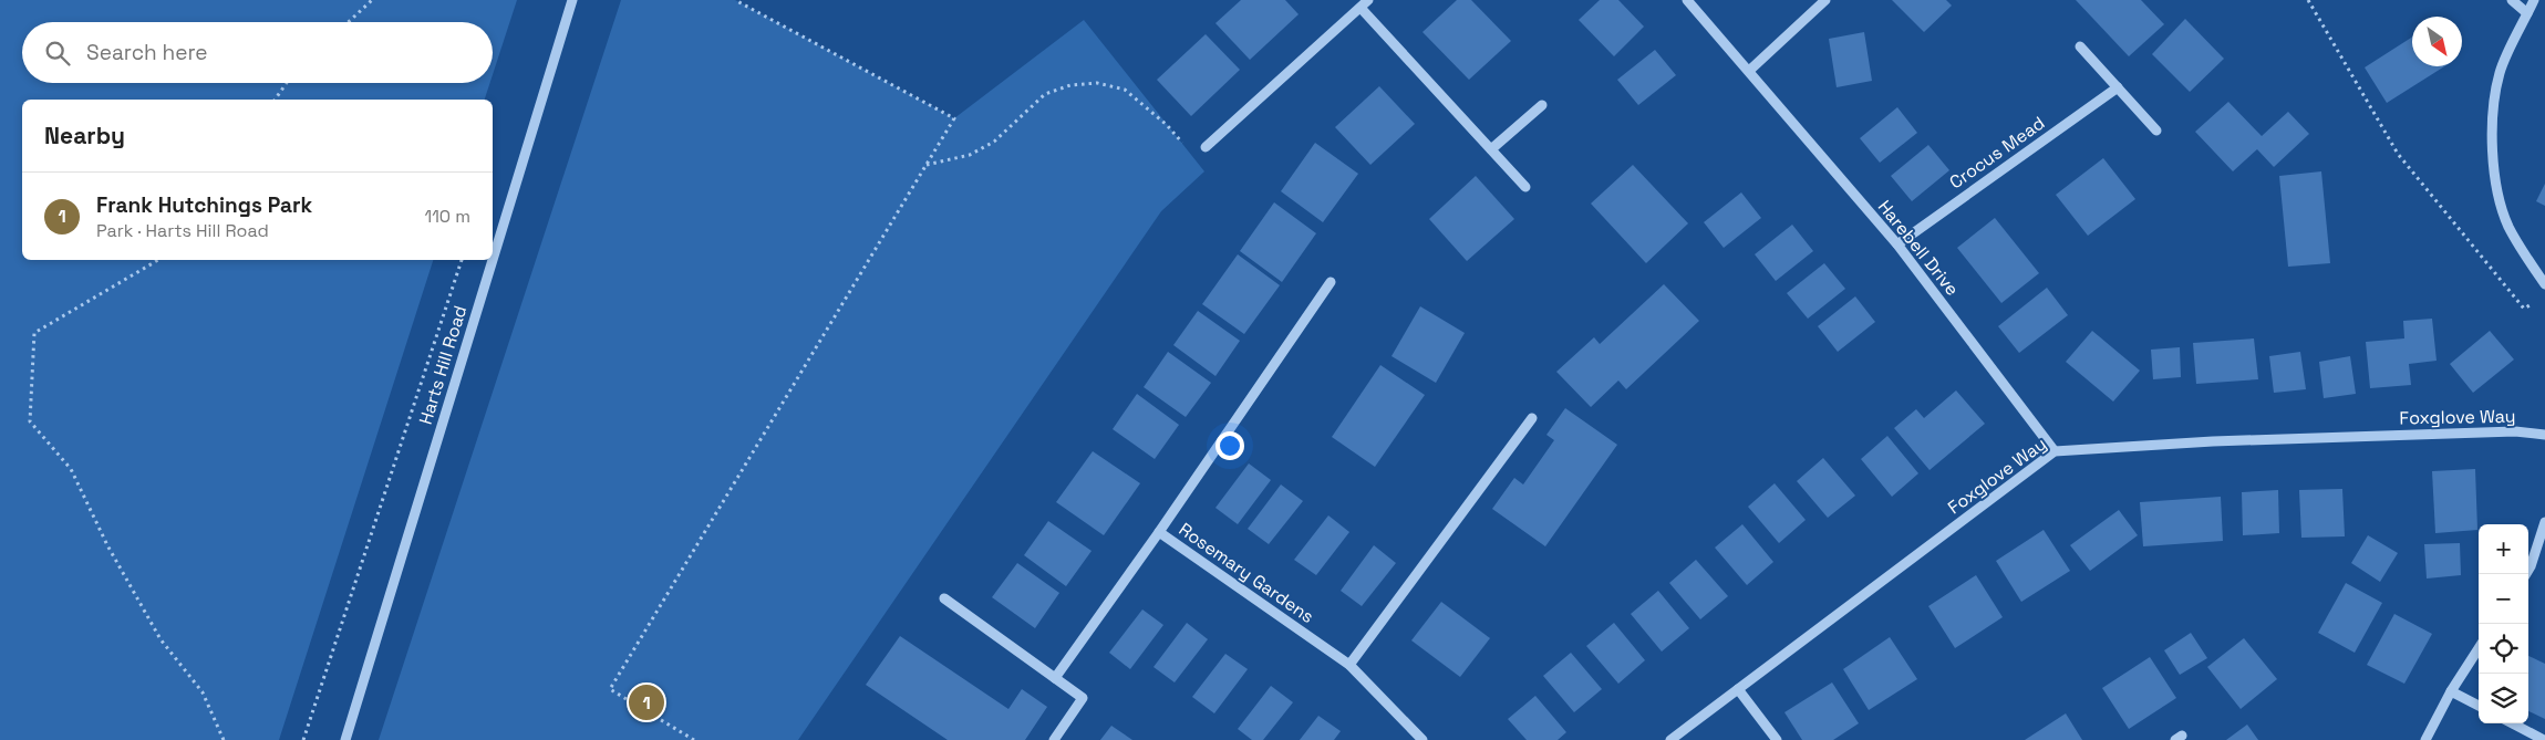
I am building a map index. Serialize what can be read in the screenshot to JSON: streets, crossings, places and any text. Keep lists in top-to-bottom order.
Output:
{
  "streets": {
    "street": [
      "Crocus Mead",
      "Harebell Drive",
      "Harts Hill Road",
      "Foxglove Way",
      "Rosemary Gardens"
    ]
  },
  "crossings": [
    ["Crocus Mead", "Harebell Drive"],
    ["Harebell Drive", "Foxglove Way"]
  ],
  "north": "bottom right",
  "page": {
    "search": "Search here",
    "heading": "Nearby",
    "list": [
      {
        "mark": "1",
        "name": "Frank Hutchings Park",
        "note": "Park · Harts Hill Road",
        "value": "110 m"
      }
    ],
    "map_buttons": ["+", "−"],
    "pins": "1"
  }
}
